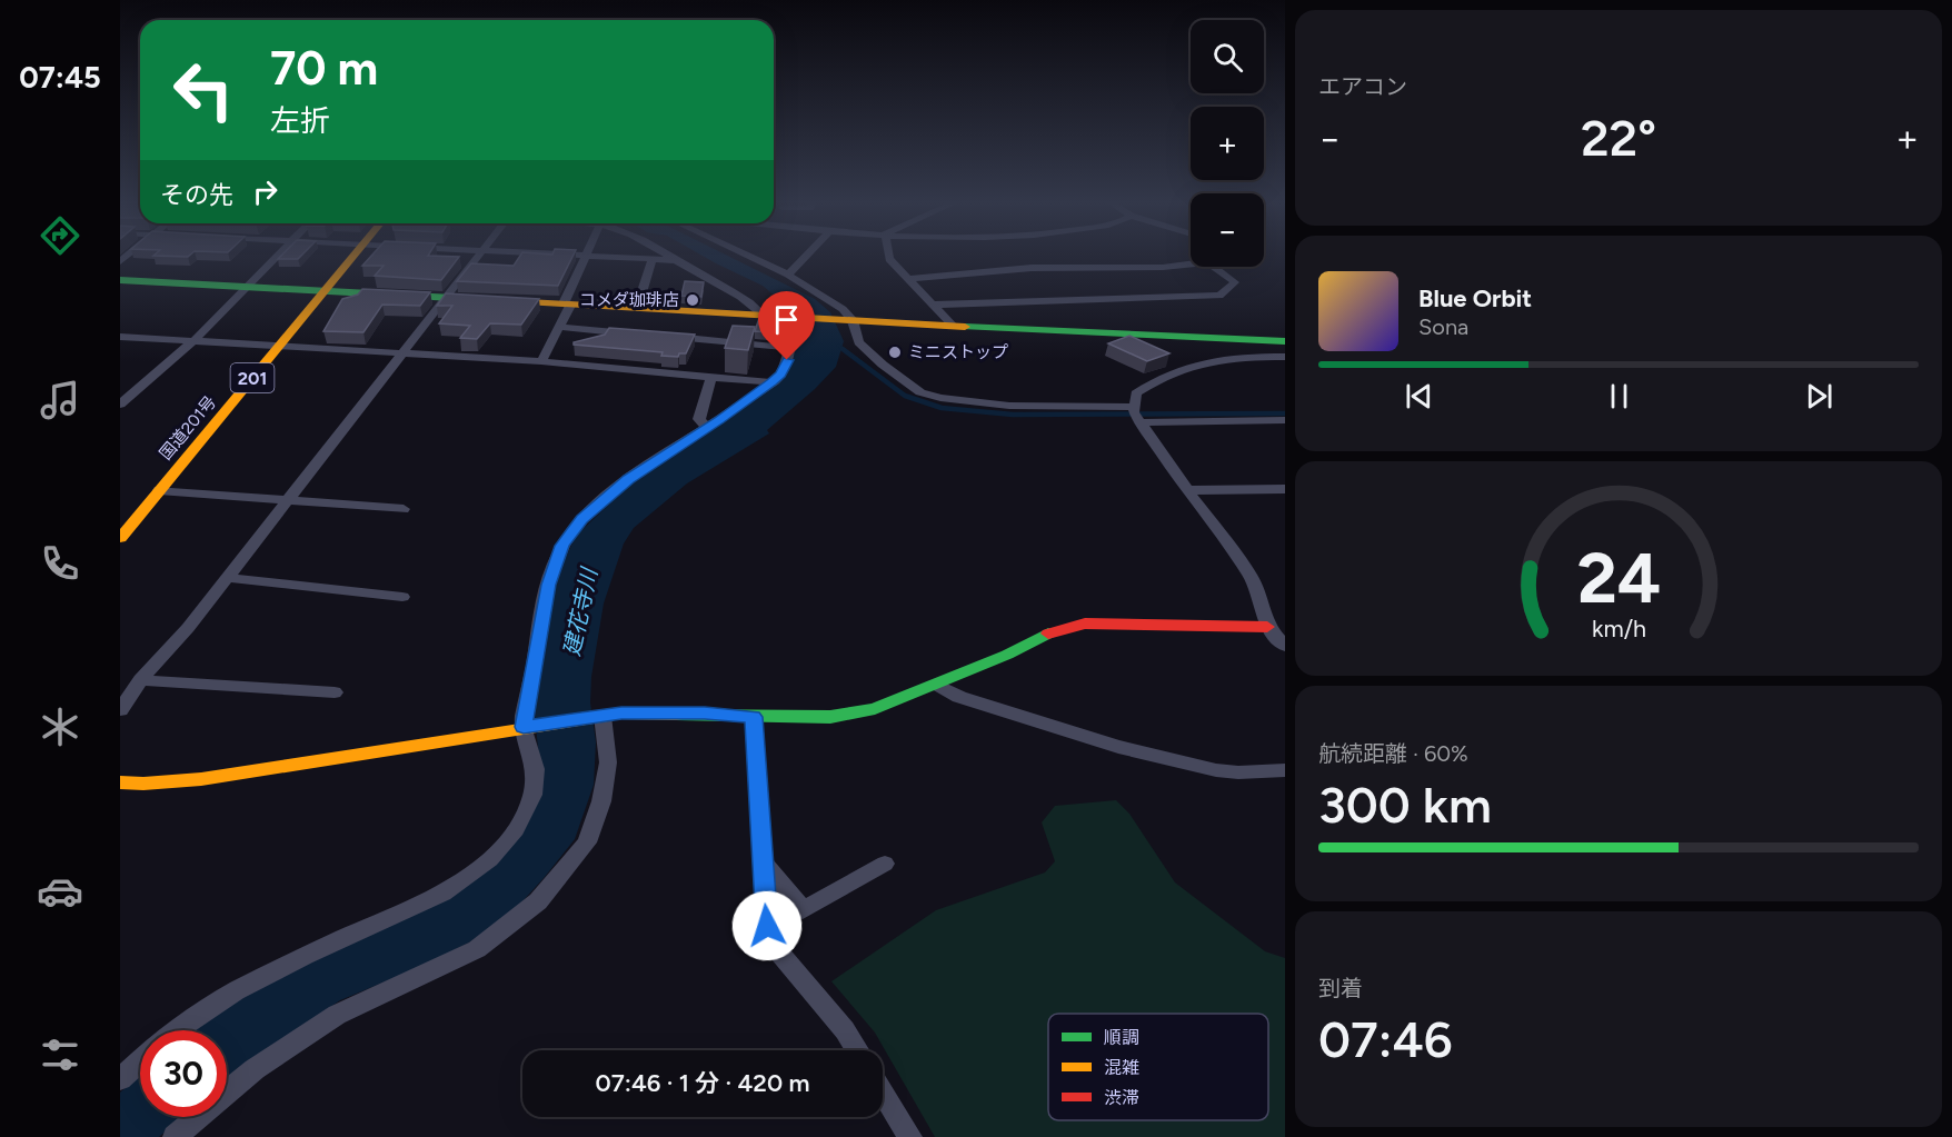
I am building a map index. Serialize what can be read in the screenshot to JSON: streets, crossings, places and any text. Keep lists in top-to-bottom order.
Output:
{
  "streets": {
    "main road": ["201", "国道201号"]
  },
  "water": ["建花寺川"],
  "places": ["コメダ珈琲店", "ミニストップ"],
  "legend": ["順調", "混雑", "渋滞"],
  "page": {
    "tabs": "07:45",
    "tile": [
      "エアコン",
      ["航続距離 · 60%", "300 km"],
      ["到着", "07:46"]
    ],
    "map_buttons": ["+", "−"],
    "turn": ["70 m", "左折"],
    "heat": ["−", "22°", "+"],
    "then": "その先",
    "song": ["Blue Orbit", "Sona"],
    "limit": "30",
    "trip": "07:46 · 1 分 · 420 m",
    "gauge": ["24", "km/h"]
  }
}
